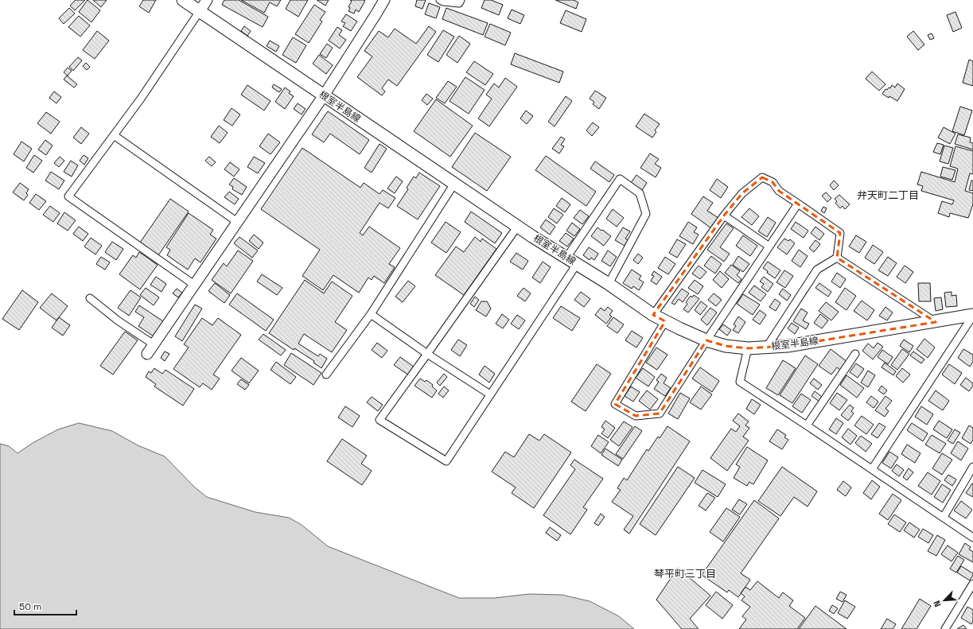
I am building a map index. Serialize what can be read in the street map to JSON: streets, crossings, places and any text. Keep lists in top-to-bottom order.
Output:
{
  "streets": {
    "main road": ["根室半島線"]
  },
  "districts": ["弁天町二丁目", "琴平町三丁目"],
  "scale_bar": "50 m",
  "north": "bottom left"
}
